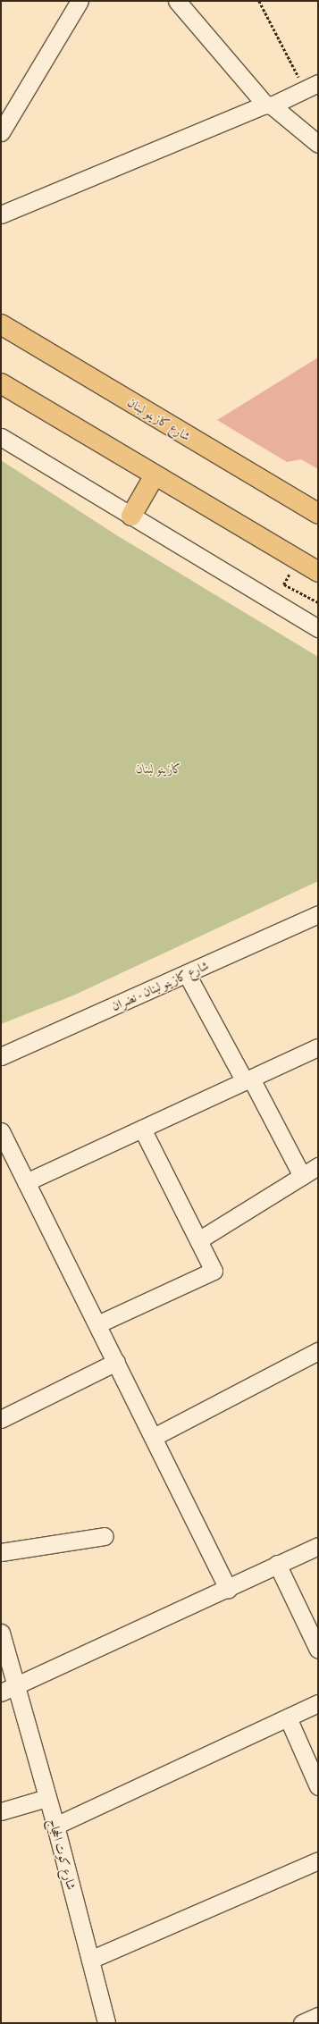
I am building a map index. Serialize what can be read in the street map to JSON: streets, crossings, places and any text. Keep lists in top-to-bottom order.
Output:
{
  "streets": {
    "main road": ["شارع كازينو لبنان"],
    "street": ["شارع كازينو لبنان - نضران", "شارع كوت الحجاج"]
  },
  "parks": ["كازينو لبنان"]
}
